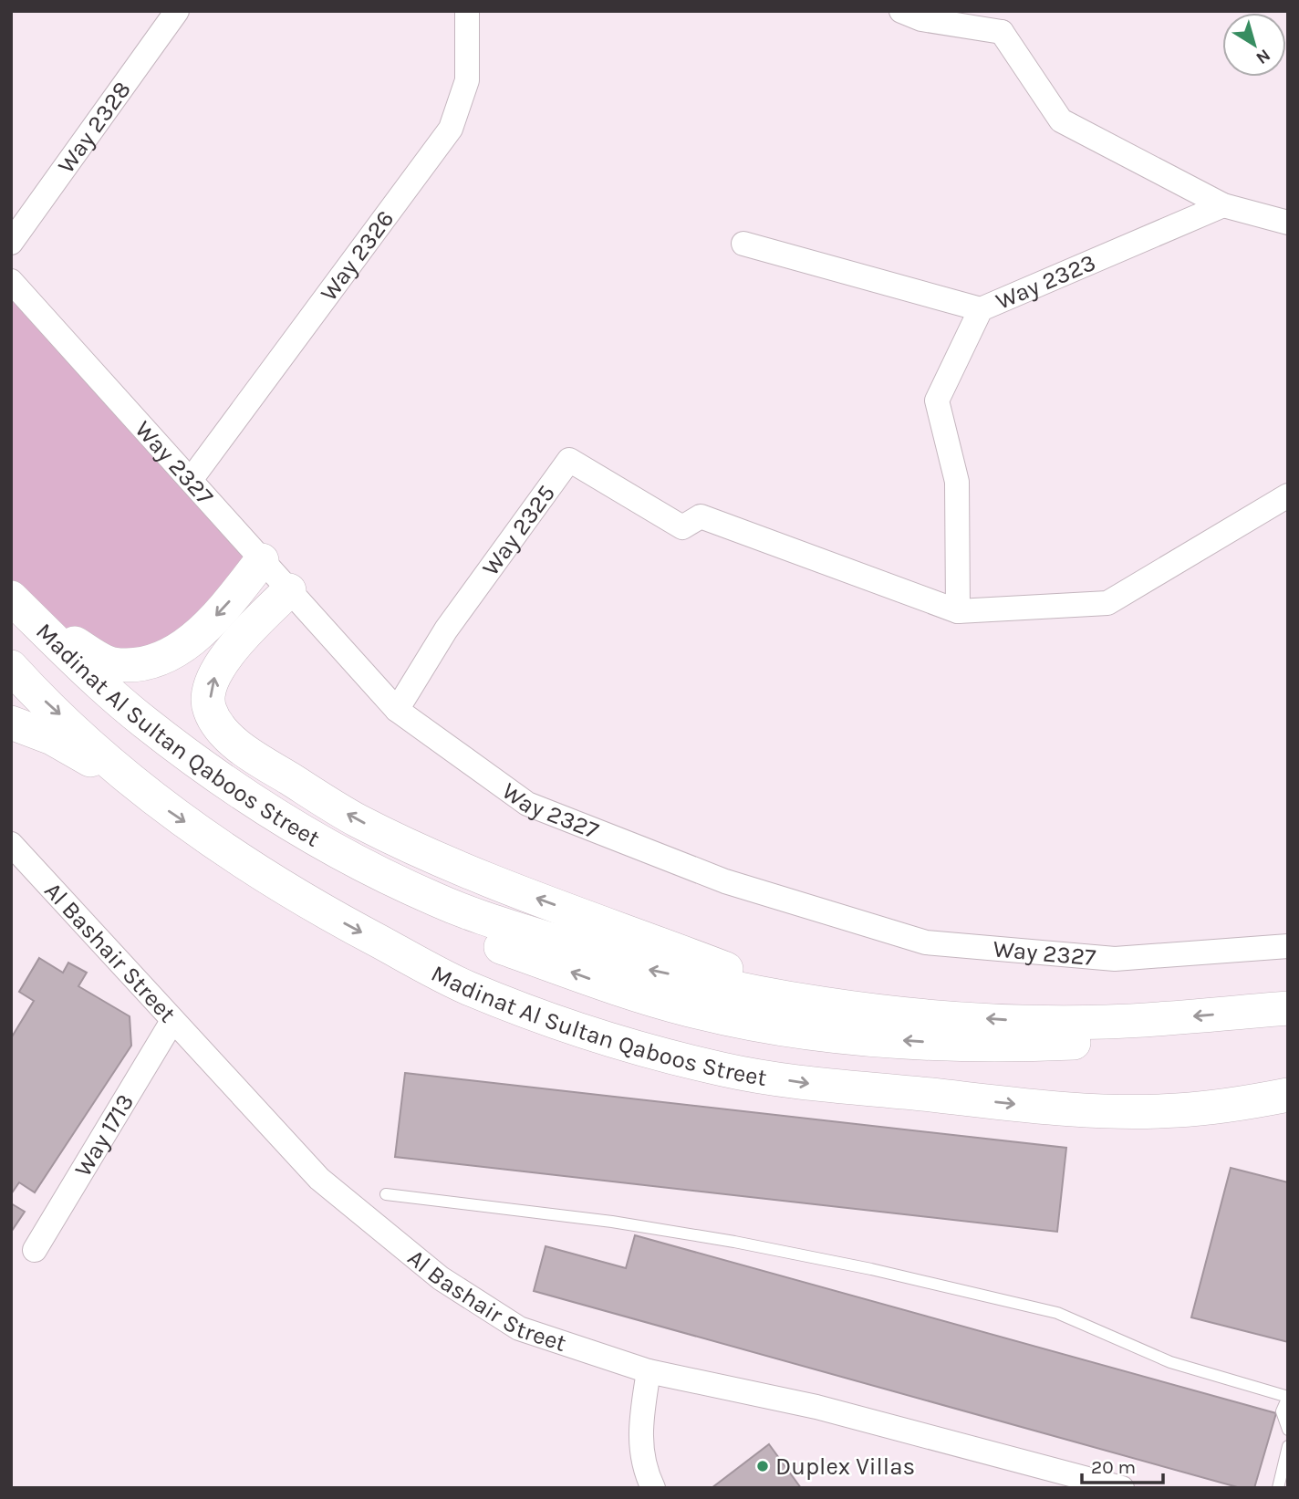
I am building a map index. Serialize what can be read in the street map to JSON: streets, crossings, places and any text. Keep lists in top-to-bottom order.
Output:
{
  "streets": {
    "main road": ["Madinat Al Sultan Qaboos Street"],
    "street": [
      "Way 2328",
      "Way 2326",
      "Way 2323",
      "Way 2327",
      "Way 2325",
      "Al Bashair Street",
      "Way 1713"
    ]
  },
  "crossings": [
    ["Way 2326", "Way 2327"],
    ["Way 2323", "Way 2325"],
    ["Way 2327", "Way 2325"],
    ["Al Bashair Street", "Way 1713"]
  ],
  "places": ["Duplex Villas"],
  "scale_bar": "20 m",
  "north": "bottom right"
}
